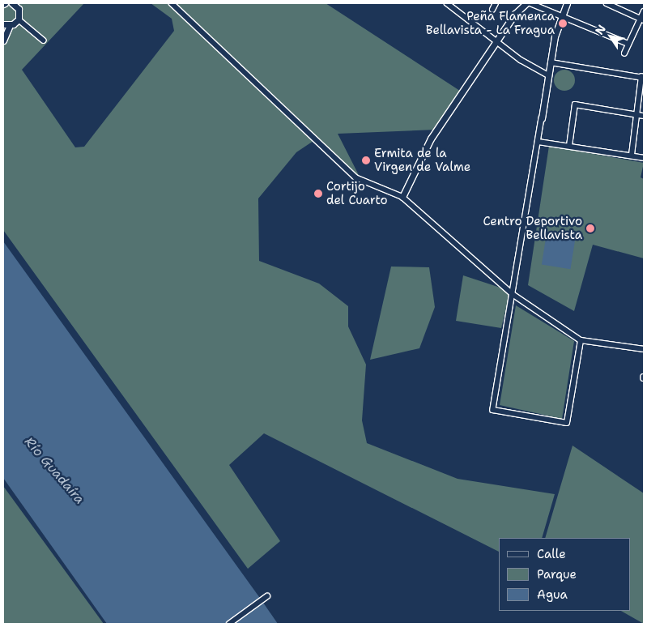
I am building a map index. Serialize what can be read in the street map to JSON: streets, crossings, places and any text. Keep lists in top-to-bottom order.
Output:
{
  "water": ["Río Guadaíra"],
  "places": [
    "Peña Flamenca Bellavista - La Fragua",
    "Ermita de la Virgen de Valme",
    "Cortijo del Cuarto",
    "Centro Deportivo Bellavista"
  ],
  "legend": ["Calle", "Parque", "Agua"],
  "north": "top left"
}
